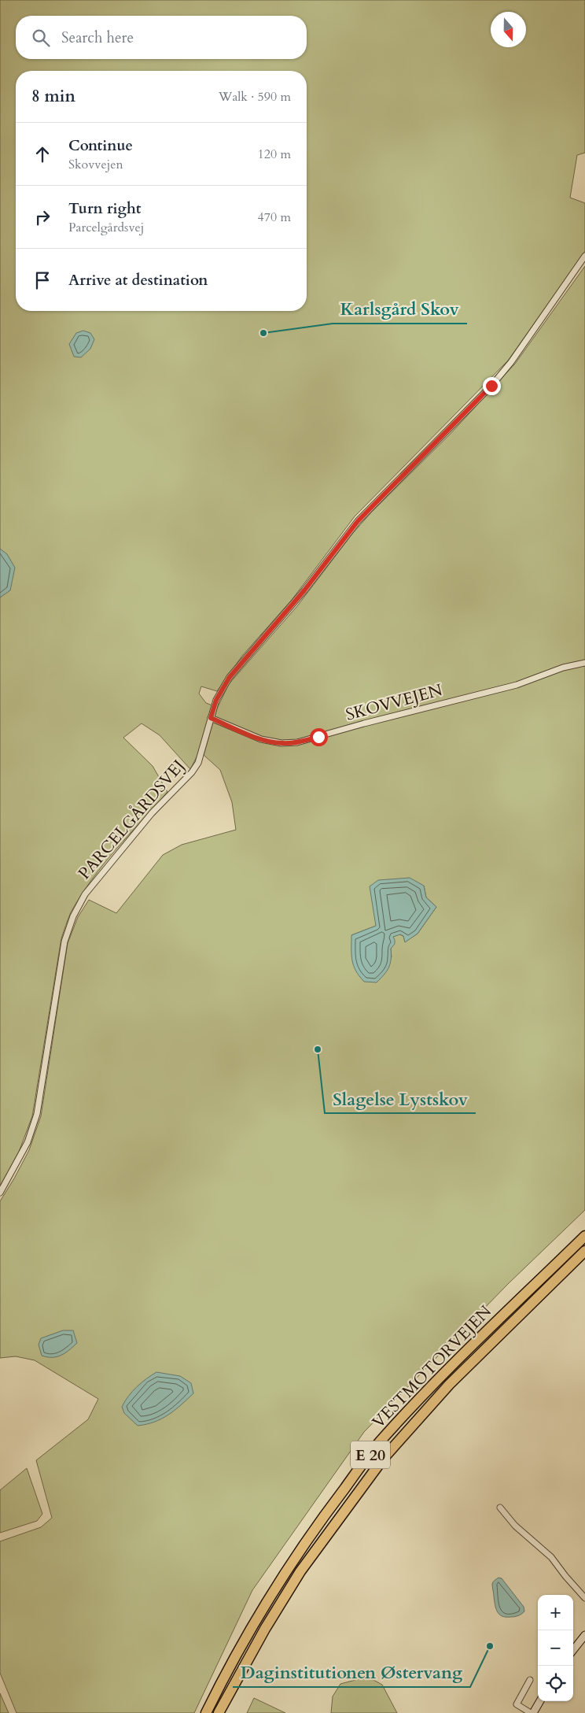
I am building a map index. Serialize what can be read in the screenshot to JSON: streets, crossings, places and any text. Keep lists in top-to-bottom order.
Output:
{
  "streets": {
    "highway": ["VESTMOTORVEJEN", "E 20"],
    "street": ["SKOVVEJEN", "PARCELGÅRDSVEJ"]
  },
  "crossings": [
    ["SKOVVEJEN", "PARCELGÅRDSVEJ"]
  ],
  "places": ["Karlsgård Skov", "Slagelse Lystskov", "Daginstitutionen Østervang"],
  "north": "bottom",
  "page": {
    "search": "Search here",
    "heading": ["8 min", "Walk · 590 m"],
    "list": [
      ["Continue", "Skovvejen", "120 m"],
      ["Turn right", "Parcelgårdsvej", "470 m"],
      "Arrive at destination"
    ],
    "map_buttons": ["+", "−"]
  }
}
